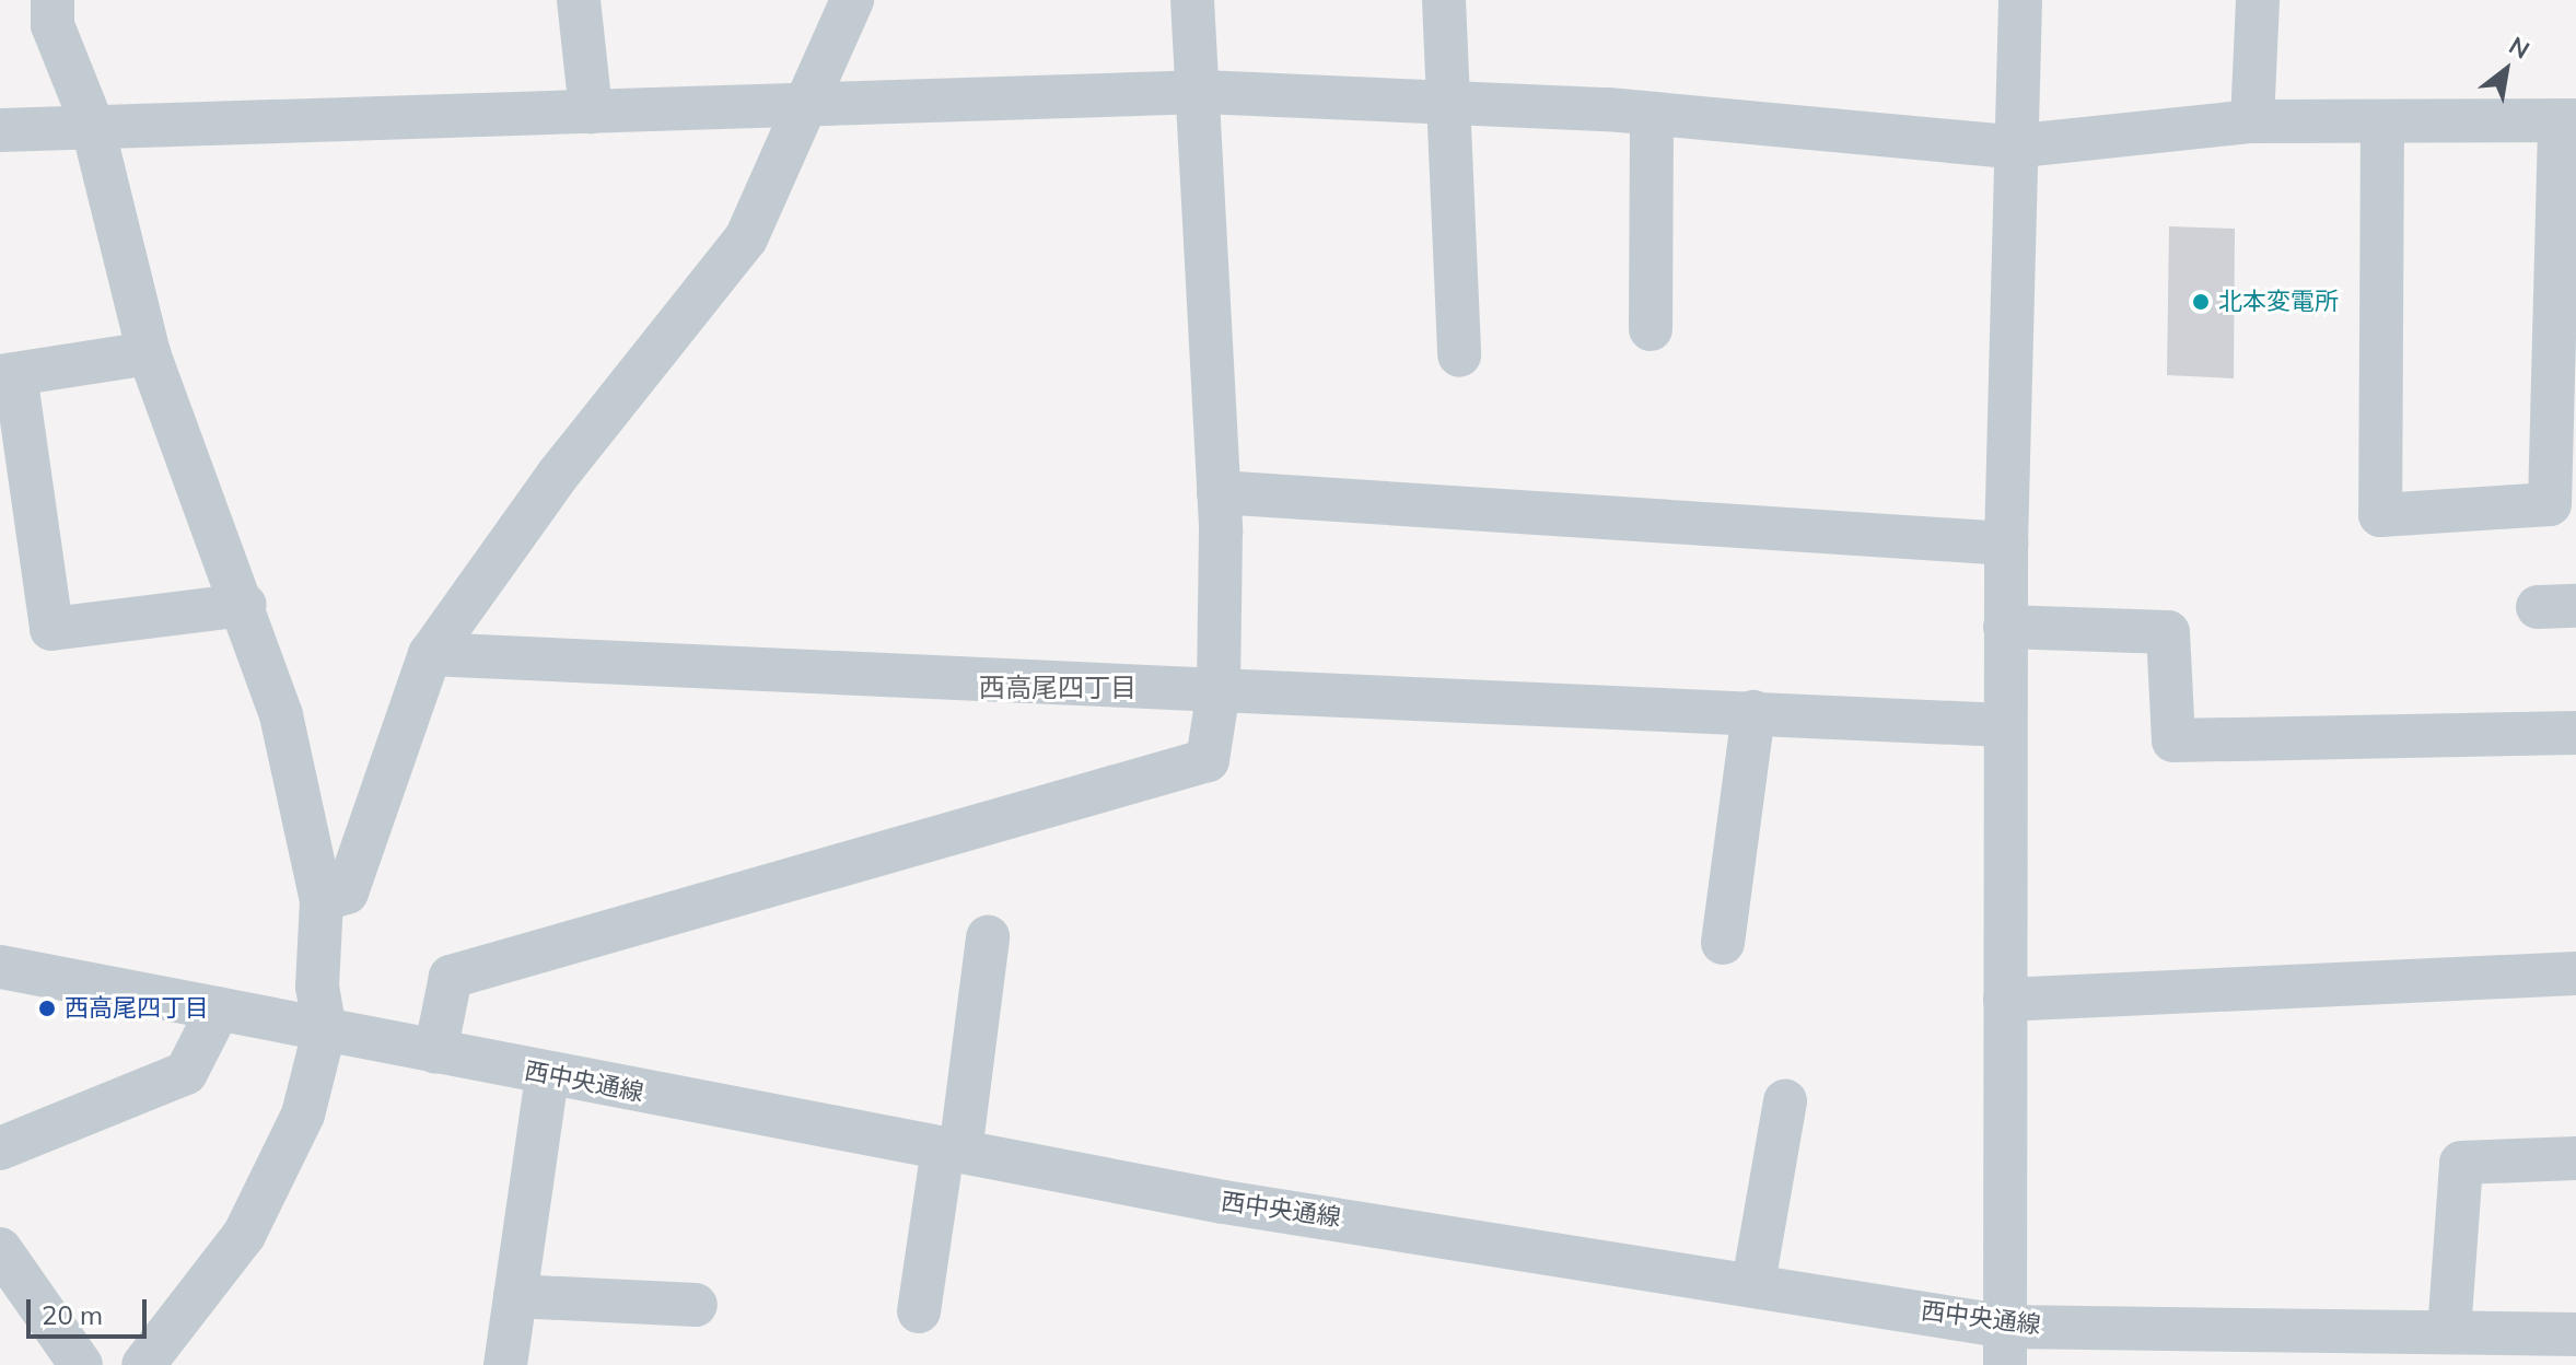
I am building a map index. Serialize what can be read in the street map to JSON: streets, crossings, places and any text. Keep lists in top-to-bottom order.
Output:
{
  "streets": {
    "street": ["西中央通線"]
  },
  "districts": ["西高尾四丁目"],
  "places": ["北本変電所", "西高尾四丁目"],
  "scale_bar": "20 m",
  "north": "top right"
}
